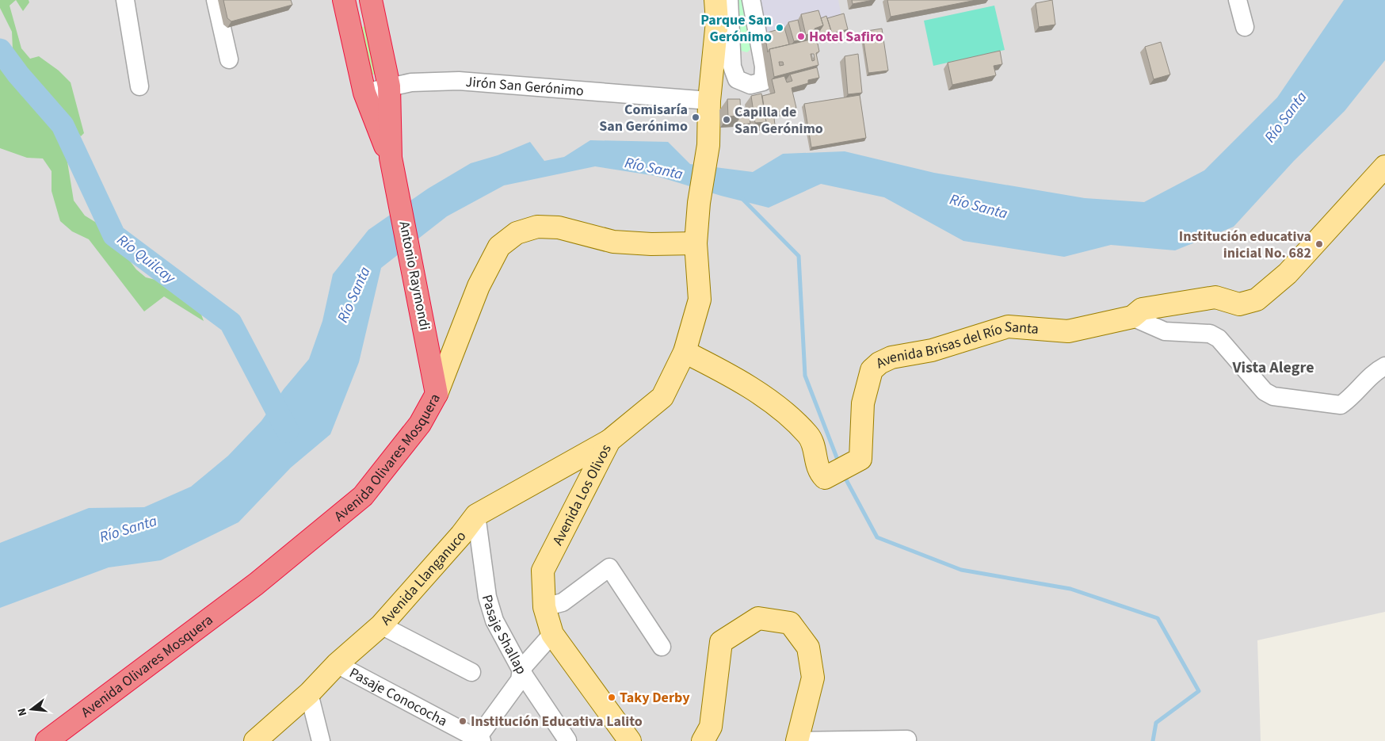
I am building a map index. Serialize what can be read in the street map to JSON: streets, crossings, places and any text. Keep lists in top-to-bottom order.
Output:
{
  "streets": {
    "highway": ["Antonio Raymondi", "Avenida Olivares Mosquera"],
    "main road": ["Avenida Brisas del Río Santa", "Avenida Los Olivos", "Avenida Llanganuco"],
    "street": ["Jirón San Gerónimo", "Pasaje Shallap", "Pasaje Conococha"]
  },
  "crossings": [
    ["Jirón San Gerónimo", "Avenida Los Olivos"],
    ["Antonio Raymondi", "Avenida Olivares Mosquera"],
    ["Avenida Brisas del Río Santa", "Avenida Los Olivos"],
    ["Avenida Olivares Mosquera", "Avenida Los Olivos"],
    ["Avenida Los Olivos", "Avenida Llanganuco"],
    ["Avenida Llanganuco", "Pasaje Shallap"],
    ["Avenida Llanganuco", "Pasaje Conococha"]
  ],
  "districts": ["Vista Alegre"],
  "water": ["Río Santa", "Río Quilcay"],
  "places": [
    "Parque San Gerónimo",
    "Hotel Safiro",
    "Comisaría San Gerónimo",
    "Capilla de San Gerónimo",
    "Institución educativa inicial No. 682",
    "Taky Derby",
    "Institución Educativa Lalito"
  ],
  "north": "left"
}
